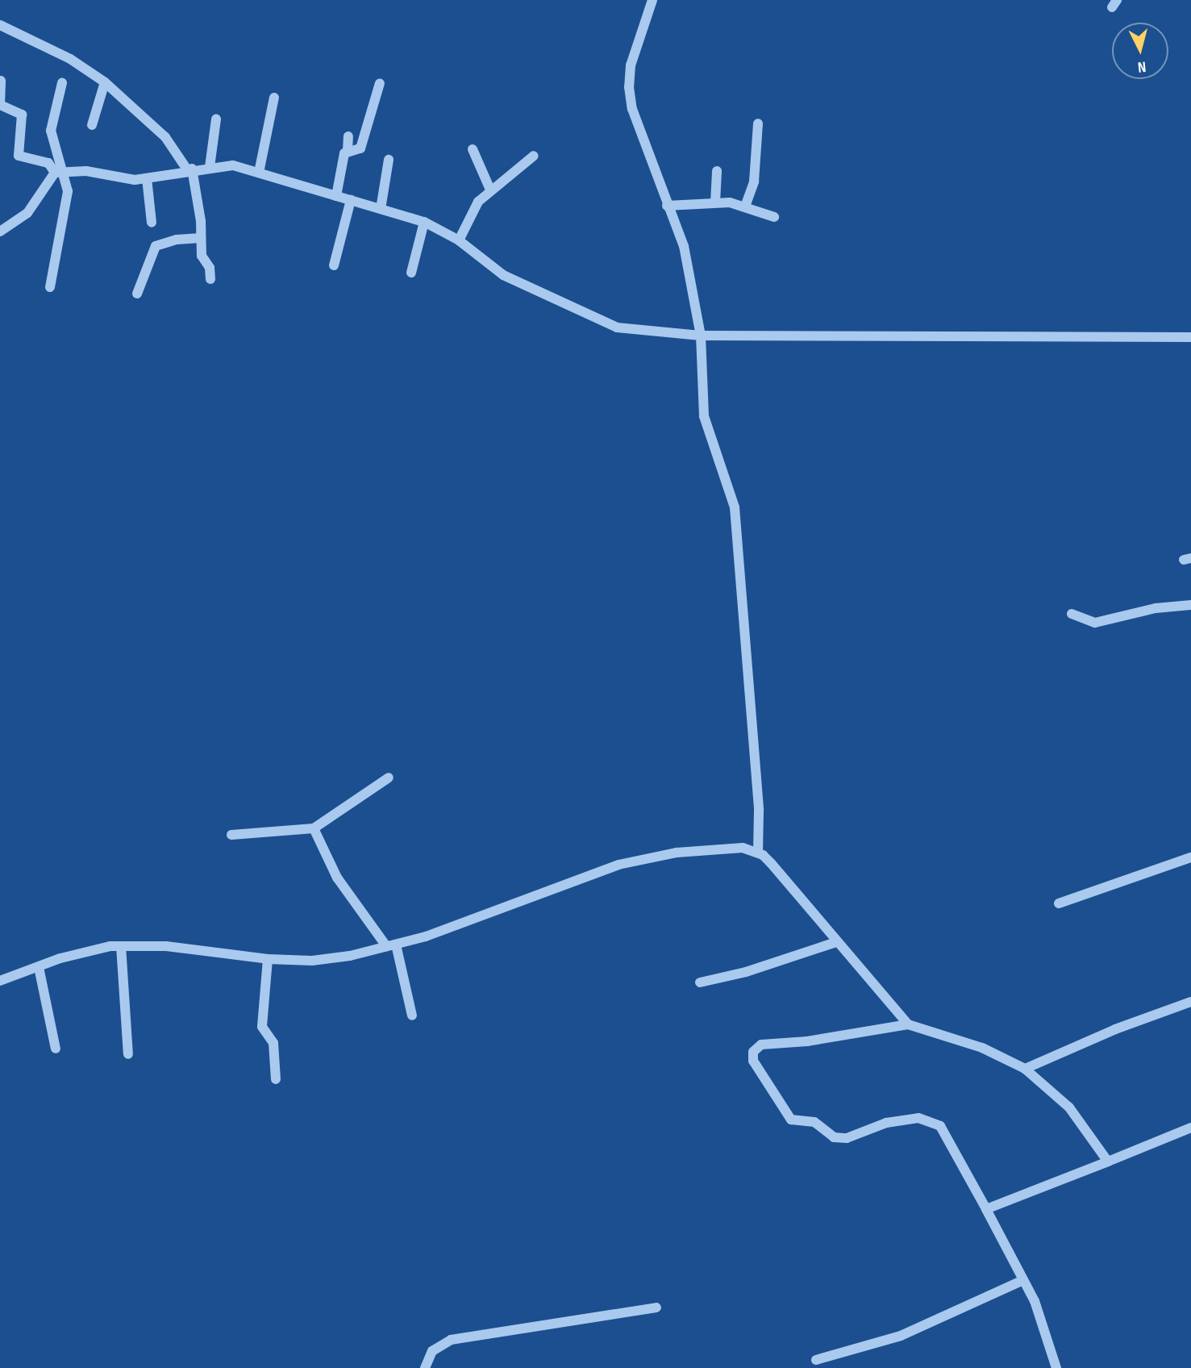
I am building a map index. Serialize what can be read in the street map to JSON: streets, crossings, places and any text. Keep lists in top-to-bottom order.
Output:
{
  "north": "bottom"
}
